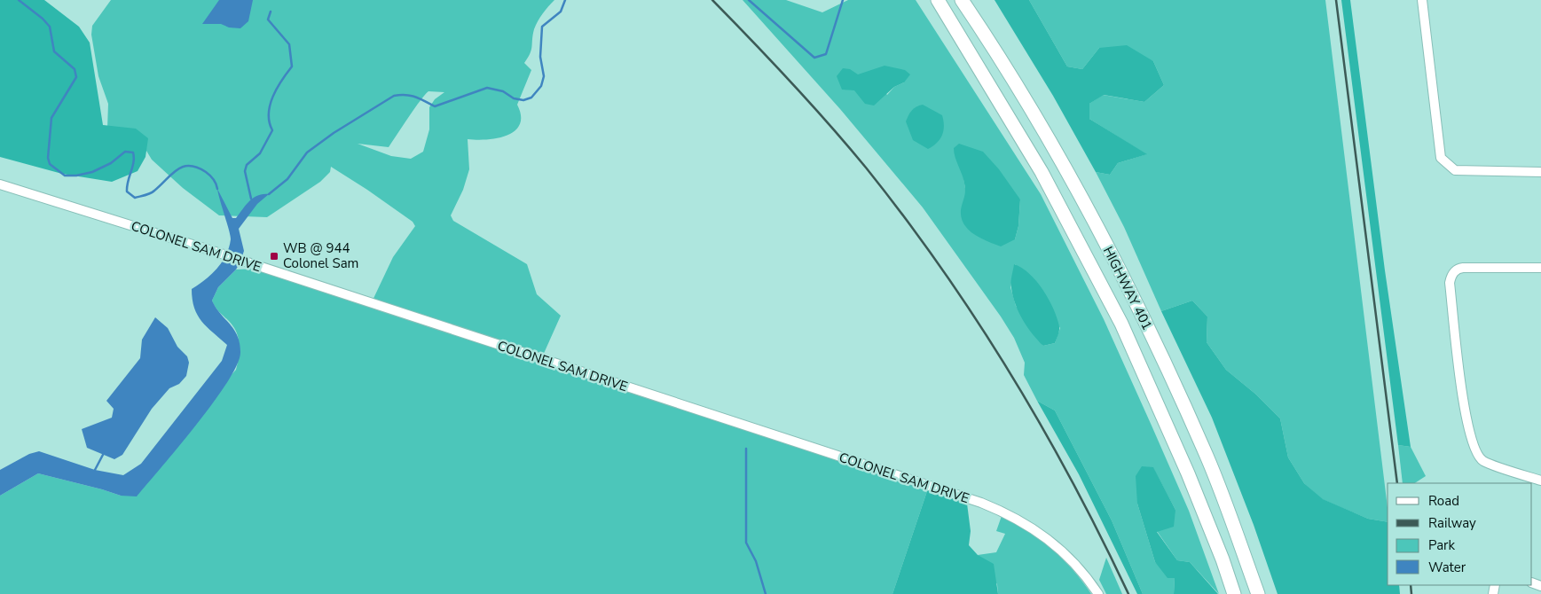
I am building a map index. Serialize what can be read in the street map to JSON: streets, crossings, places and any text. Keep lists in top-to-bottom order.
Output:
{
  "streets": {
    "highway": ["HIGHWAY 401"],
    "street": ["COLONEL SAM DRIVE"]
  },
  "places": {
    "transit": ["WB @ 944 Colonel Sam"]
  },
  "legend": [
    "Road",
    "Railway",
    "Park",
    "Water"
  ]
}
